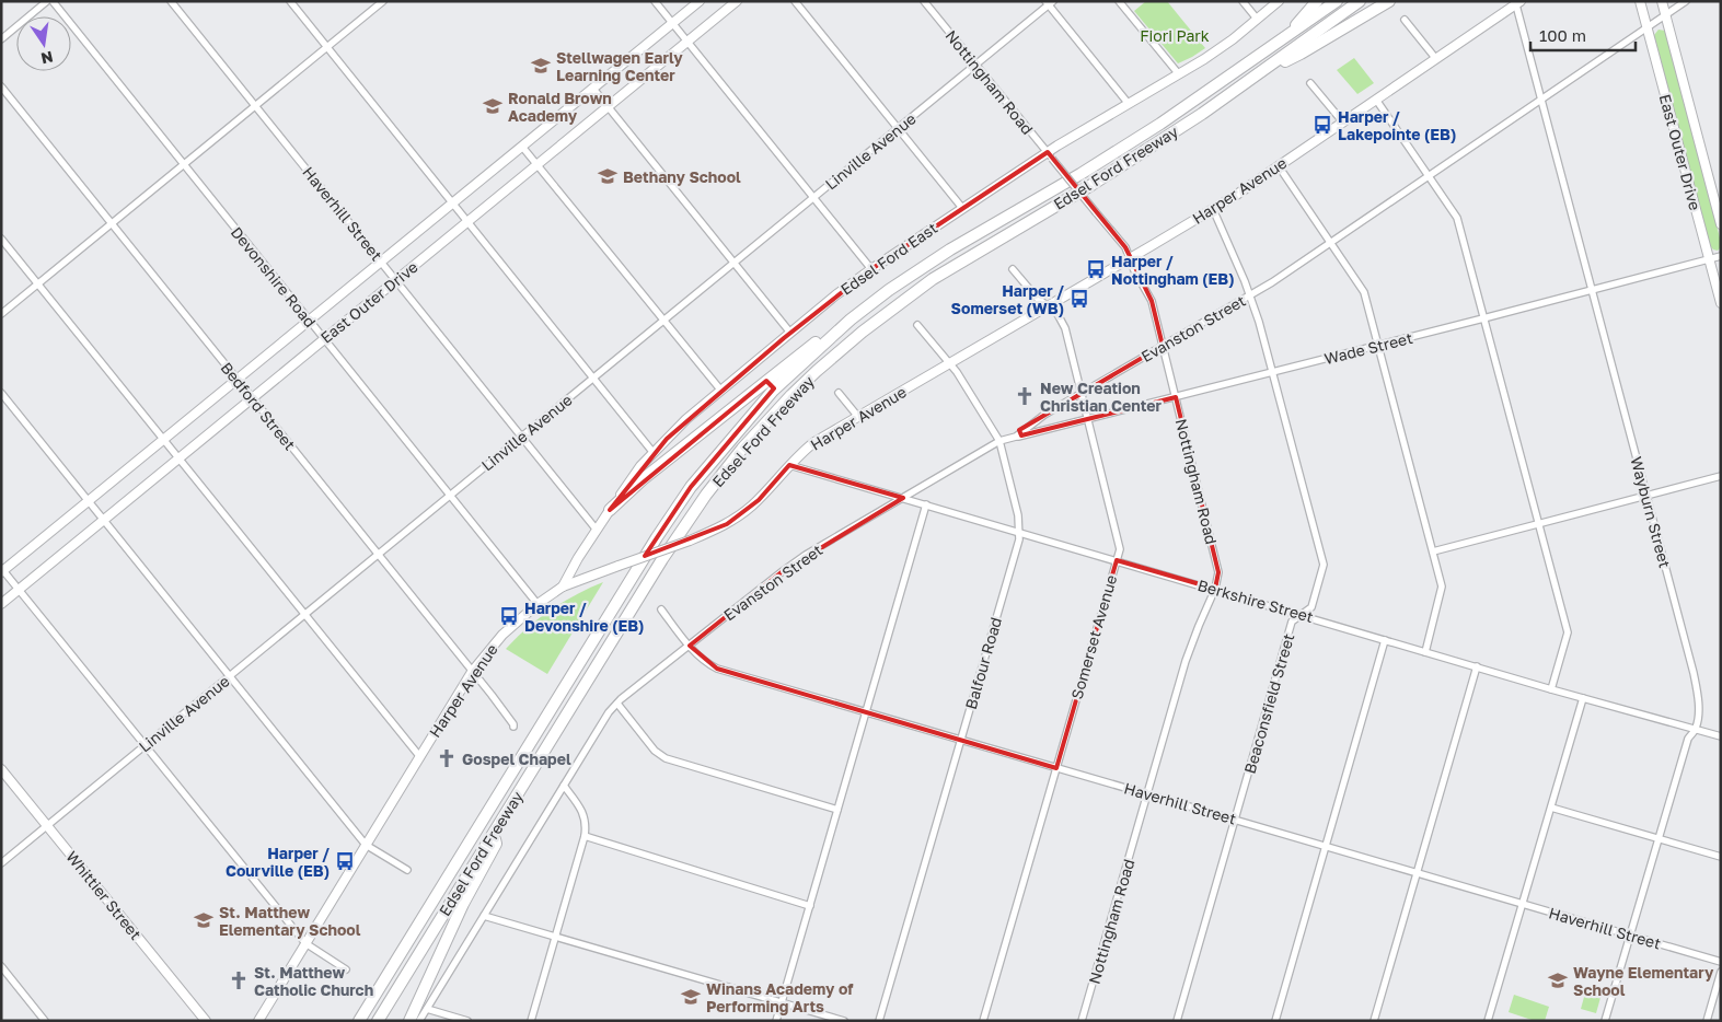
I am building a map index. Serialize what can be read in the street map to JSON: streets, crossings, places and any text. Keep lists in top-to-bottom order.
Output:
{
  "streets": {
    "highway": ["Edsel Ford Freeway"],
    "street": [
      "Nottingham Road",
      "Linville Avenue",
      "East Outer Drive",
      "Harper Avenue",
      "Haverhill Street",
      "Edsel Ford East",
      "Devonshire Road",
      "Evanston Street",
      "Wade Street",
      "Bedford Street",
      "Wayburn Street",
      "Berkshire Street",
      "Somerset Avenue",
      "Balfour Road",
      "Beaconsfield Street",
      "Whittier Street"
    ]
  },
  "crossings": [
    ["Nottingham Road", "Linville Avenue"],
    ["Nottingham Road", "Harper Avenue"],
    ["Nottingham Road", "Haverhill Street"],
    ["Nottingham Road", "Edsel Ford East"],
    ["Nottingham Road", "Evanston Street"],
    ["Nottingham Road", "Wade Street"],
    ["Nottingham Road", "Berkshire Street"],
    ["Linville Avenue", "Haverhill Street"],
    ["Linville Avenue", "Devonshire Road"],
    ["Linville Avenue", "Bedford Street"],
    ["Linville Avenue", "Whittier Street"],
    ["East Outer Drive", "Haverhill Street"],
    ["East Outer Drive", "Devonshire Road"],
    ["East Outer Drive", "Evanston Street"],
    ["East Outer Drive", "Wade Street"],
    ["East Outer Drive", "Bedford Street"],
    ["Harper Avenue", "Edsel Ford East"],
    ["Harper Avenue", "Devonshire Road"],
    ["Harper Avenue", "Bedford Street"],
    ["Harper Avenue", "Wayburn Street"],
    ["Harper Avenue", "Berkshire Street"],
    ["Harper Avenue", "Somerset Avenue"],
    ["Harper Avenue", "Balfour Road"],
    ["Harper Avenue", "Beaconsfield Street"],
    ["Haverhill Street", "Edsel Ford East"],
    ["Haverhill Street", "Evanston Street"],
    ["Haverhill Street", "Wayburn Street"],
    ["Haverhill Street", "Somerset Avenue"],
    ["Haverhill Street", "Balfour Road"],
    ["Haverhill Street", "Beaconsfield Street"],
    ["Evanston Street", "Wade Street"],
    ["Evanston Street", "Wayburn Street"],
    ["Evanston Street", "Berkshire Street"],
    ["Evanston Street", "Somerset Avenue"],
    ["Evanston Street", "Balfour Road"],
    ["Evanston Street", "Beaconsfield Street"],
    ["Wade Street", "Wayburn Street"],
    ["Wade Street", "Somerset Avenue"],
    ["Wade Street", "Beaconsfield Street"],
    ["Wayburn Street", "Berkshire Street"],
    ["Berkshire Street", "Somerset Avenue"],
    ["Berkshire Street", "Balfour Road"],
    ["Berkshire Street", "Beaconsfield Street"]
  ],
  "parks": ["Fiori Park"],
  "places": {
    "school or university": [
      "Stellwagen Early Learning Center",
      "Ronald Brown Academy",
      "Bethany School",
      "St. Matthew Elementary School",
      "Wayne Elementary School",
      "Winans Academy of Performing Arts"
    ],
    "bus stop": [
      "Harper / Lakepointe (EB)",
      "Harper / Nottingham (EB)",
      "Harper / Somerset (WB)",
      "Harper / Devonshire (EB)",
      "Harper / Courville (EB)"
    ],
    "church": ["New Creation Christian Center", "Gospel Chapel", "St. Matthew Catholic Church"]
  },
  "scale_bar": "100 m",
  "north": "bottom"
}
